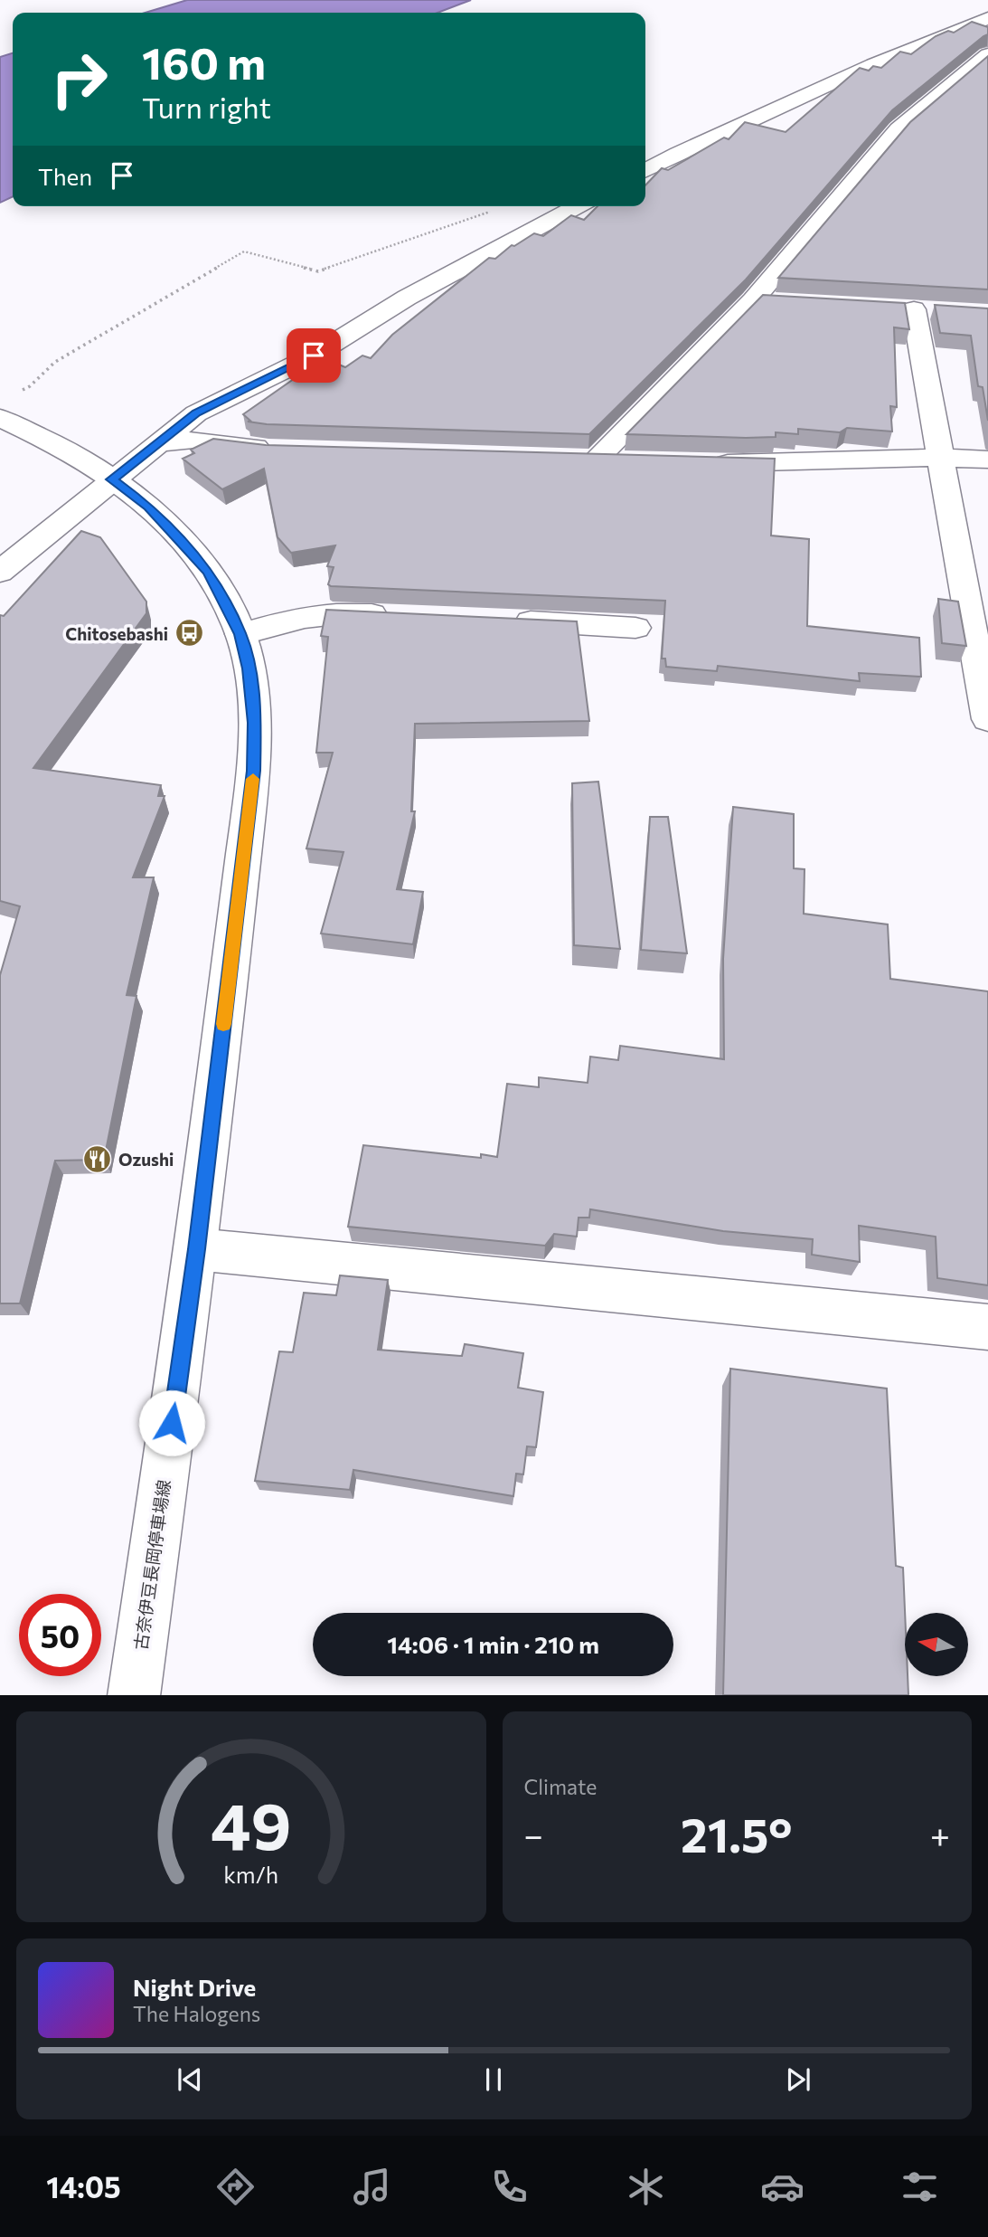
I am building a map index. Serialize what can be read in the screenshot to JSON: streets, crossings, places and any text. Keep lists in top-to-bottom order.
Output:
{
  "streets": {
    "street": ["古奈伊豆長岡停車場線"]
  },
  "places": {
    "bus stop": ["Chitosebashi"],
    "restaurant": ["Ozushi"]
  },
  "north": "left",
  "page": {
    "turn": ["160 m", "Turn right"],
    "then": "Then",
    "limit": "50",
    "trip": "14:06 · 1 min · 210 m",
    "tile": "Climate",
    "heat": ["−", "21.5°", "+"],
    "song": ["Night Drive", "The Halogens"],
    "tabs": "14:05",
    "gauge": ["49", "km/h"]
  }
}
